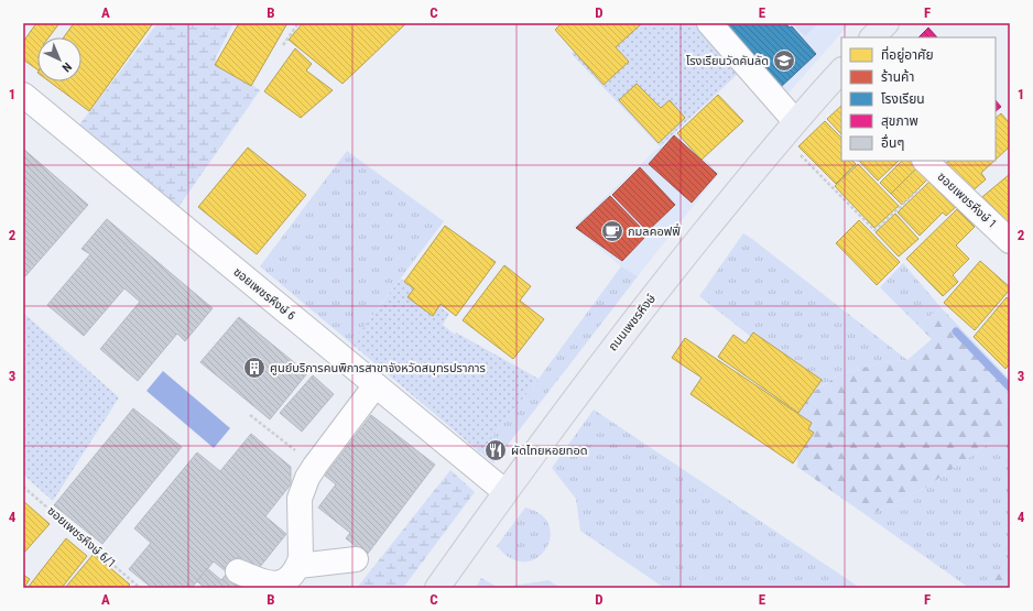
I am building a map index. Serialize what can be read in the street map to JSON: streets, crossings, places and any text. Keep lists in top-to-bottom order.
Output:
{
  "streets": {
    "main road": ["ถนนเพชรหึงษ์"],
    "street": ["ซอยเพชรหึงษ์ 1", "ซอยเพชรหึงษ์ 6"],
    "path": ["ซอยเพชรหึงษ์ 6/1"]
  },
  "crossings": [
    ["ซอยเพชรหึงษ์ 6", "ถนนเพชรหึงษ์"]
  ],
  "places": {
    "school or university": ["โรงเรียนวัดคันลัด"],
    "cafe": ["กมลคอฟฟี่"],
    "building": ["ศูนย์บริการคนพิการสาขาจังหวัดสมุทรปราการ"],
    "restaurant": ["ผัดไทยหอยทอด"]
  },
  "legend": [
    "ที่อยู่อาศัย",
    "ร้านค้า",
    "โรงเรียน",
    "สุขภาพ",
    "อื่นๆ"
  ],
  "north": "bottom right",
  "grid": {
    "columns": [
      "A",
      "B",
      "C",
      "D",
      "E",
      "F"
    ],
    "rows": [
      "1",
      "2",
      "3",
      "4"
    ]
  }
}
